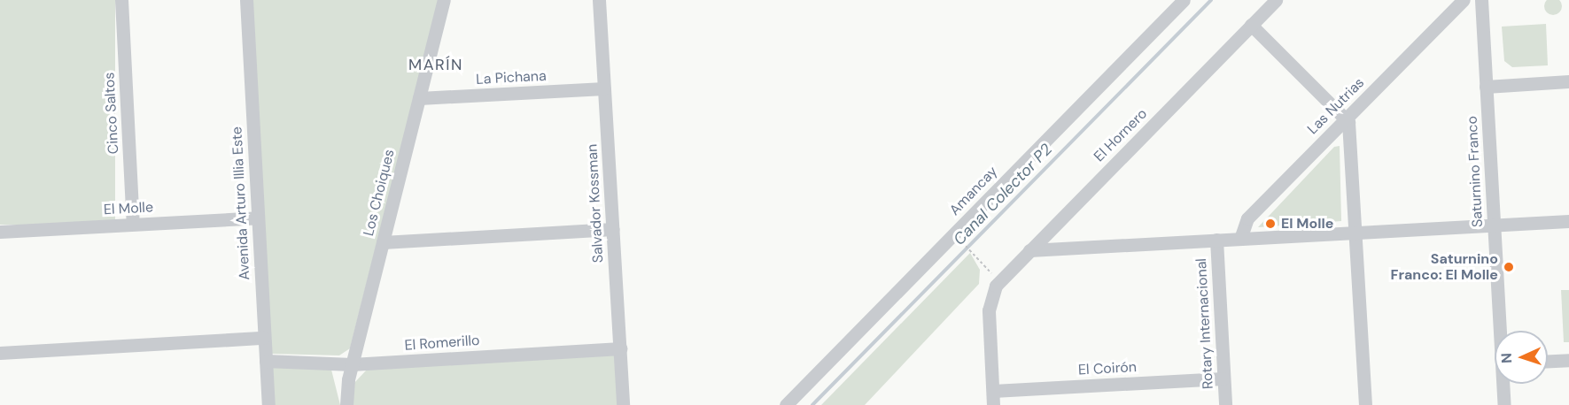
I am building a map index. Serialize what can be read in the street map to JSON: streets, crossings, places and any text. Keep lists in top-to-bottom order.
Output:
{
  "streets": {
    "street": [
      "La Pichana",
      "Las Nutrias",
      "Cinco Saltos",
      "El Hornero",
      "Saturnino Franco",
      "Amancay",
      "Los Choiques",
      "Avenida Arturo Illia Este",
      "Salvador Kossman",
      "El Molle",
      "Rotary Internacional",
      "El Romerillo",
      "El Coirón"
    ]
  },
  "crossings": [
    ["La Pichana", "Los Choiques"],
    ["La Pichana", "Salvador Kossman"],
    ["Cinco Saltos", "El Molle"],
    ["El Hornero", "El Coirón"],
    ["Los Choiques", "El Romerillo"],
    ["Avenida Arturo Illia Este", "El Molle"],
    ["Avenida Arturo Illia Este", "El Romerillo"],
    ["Salvador Kossman", "El Romerillo"],
    ["Rotary Internacional", "El Coirón"]
  ],
  "districts": ["MARÍN"],
  "water": ["Canal Colector P2"],
  "places": ["El Molle", "Saturnino Franco: El Molle"],
  "north": "left"
}
